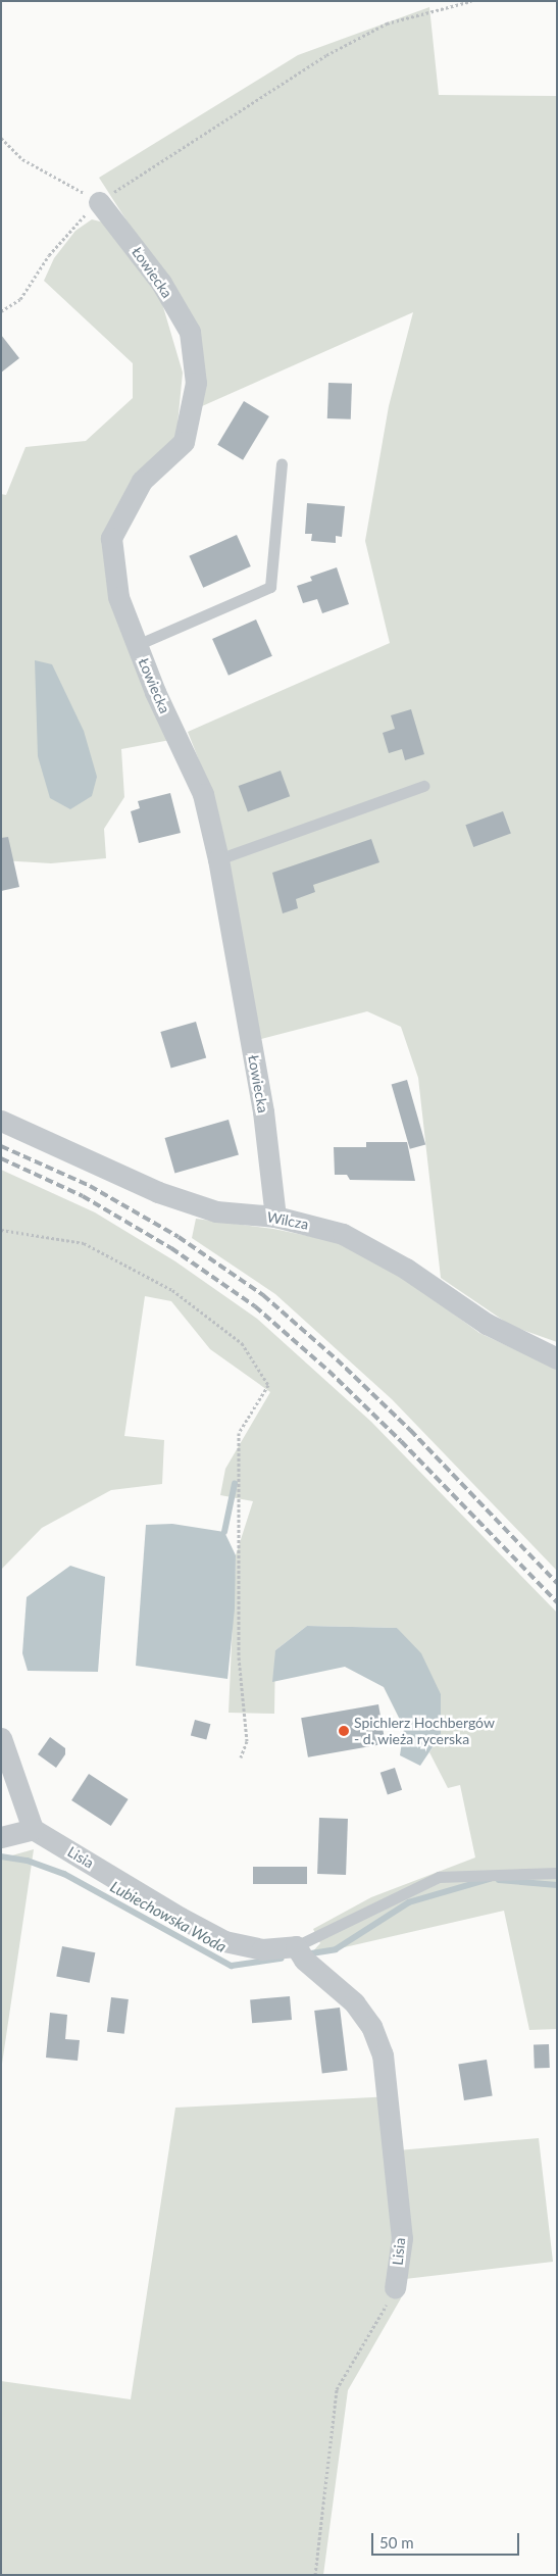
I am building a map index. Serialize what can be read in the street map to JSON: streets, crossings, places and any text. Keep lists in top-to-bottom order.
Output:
{
  "streets": {
    "street": ["Łowiecka", "Wilcza", "Lisia"]
  },
  "crossings": [
    ["Łowiecka", "Wilcza"]
  ],
  "water": ["Lubiechowska Woda"],
  "places": ["Spichlerz Hochbergów - d. wieża rycerska"],
  "scale_bar": "50 m"
}
